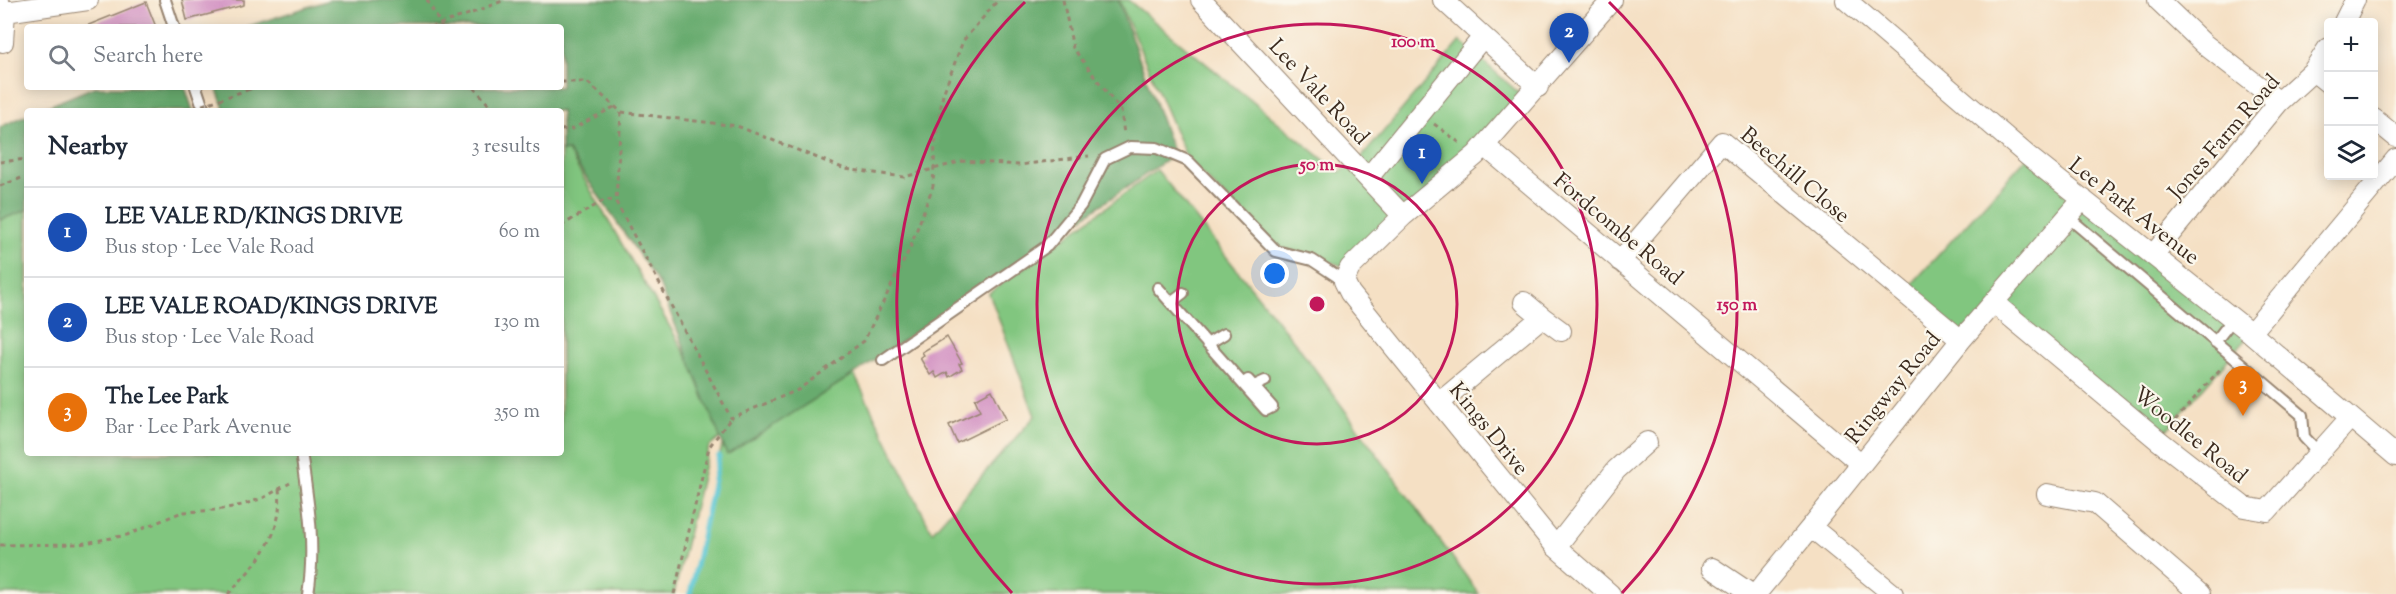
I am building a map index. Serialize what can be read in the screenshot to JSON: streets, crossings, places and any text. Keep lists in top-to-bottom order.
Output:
{
  "streets": {
    "street": [
      "Lee Vale Road",
      "Jones Farm Road",
      "Beechill Close",
      "Lee Park Avenue",
      "Fordcombe Road",
      "Ringway Road",
      "Kings Drive",
      "Woodlee Road"
    ]
  },
  "crossings": [
    ["Jones Farm Road", "Lee Park Avenue"],
    ["Beechill Close", "Fordcombe Road"],
    ["Beechill Close", "Ringway Road"],
    ["Lee Park Avenue", "Ringway Road"],
    ["Lee Park Avenue", "Woodlee Road"],
    ["Fordcombe Road", "Ringway Road"],
    ["Ringway Road", "Woodlee Road"]
  ],
  "page": {
    "pins": ["2", "1", "3"],
    "map_buttons": ["+", "−"],
    "search": "Search here",
    "heading": ["Nearby", "3 results"],
    "list": [
      {
        "mark": "1",
        "name": "LEE VALE RD/KINGS DRIVE",
        "note": "Bus stop · Lee Vale Road",
        "value": "60 m"
      },
      {
        "mark": "2",
        "name": "LEE VALE ROAD/KINGS DRIVE",
        "note": "Bus stop · Lee Vale Road",
        "value": "130 m"
      },
      {
        "mark": "3",
        "name": "The Lee Park",
        "note": "Bar · Lee Park Avenue",
        "value": "350 m"
      }
    ]
  },
  "rings": ["100 m", "50 m", "150 m"]
}
